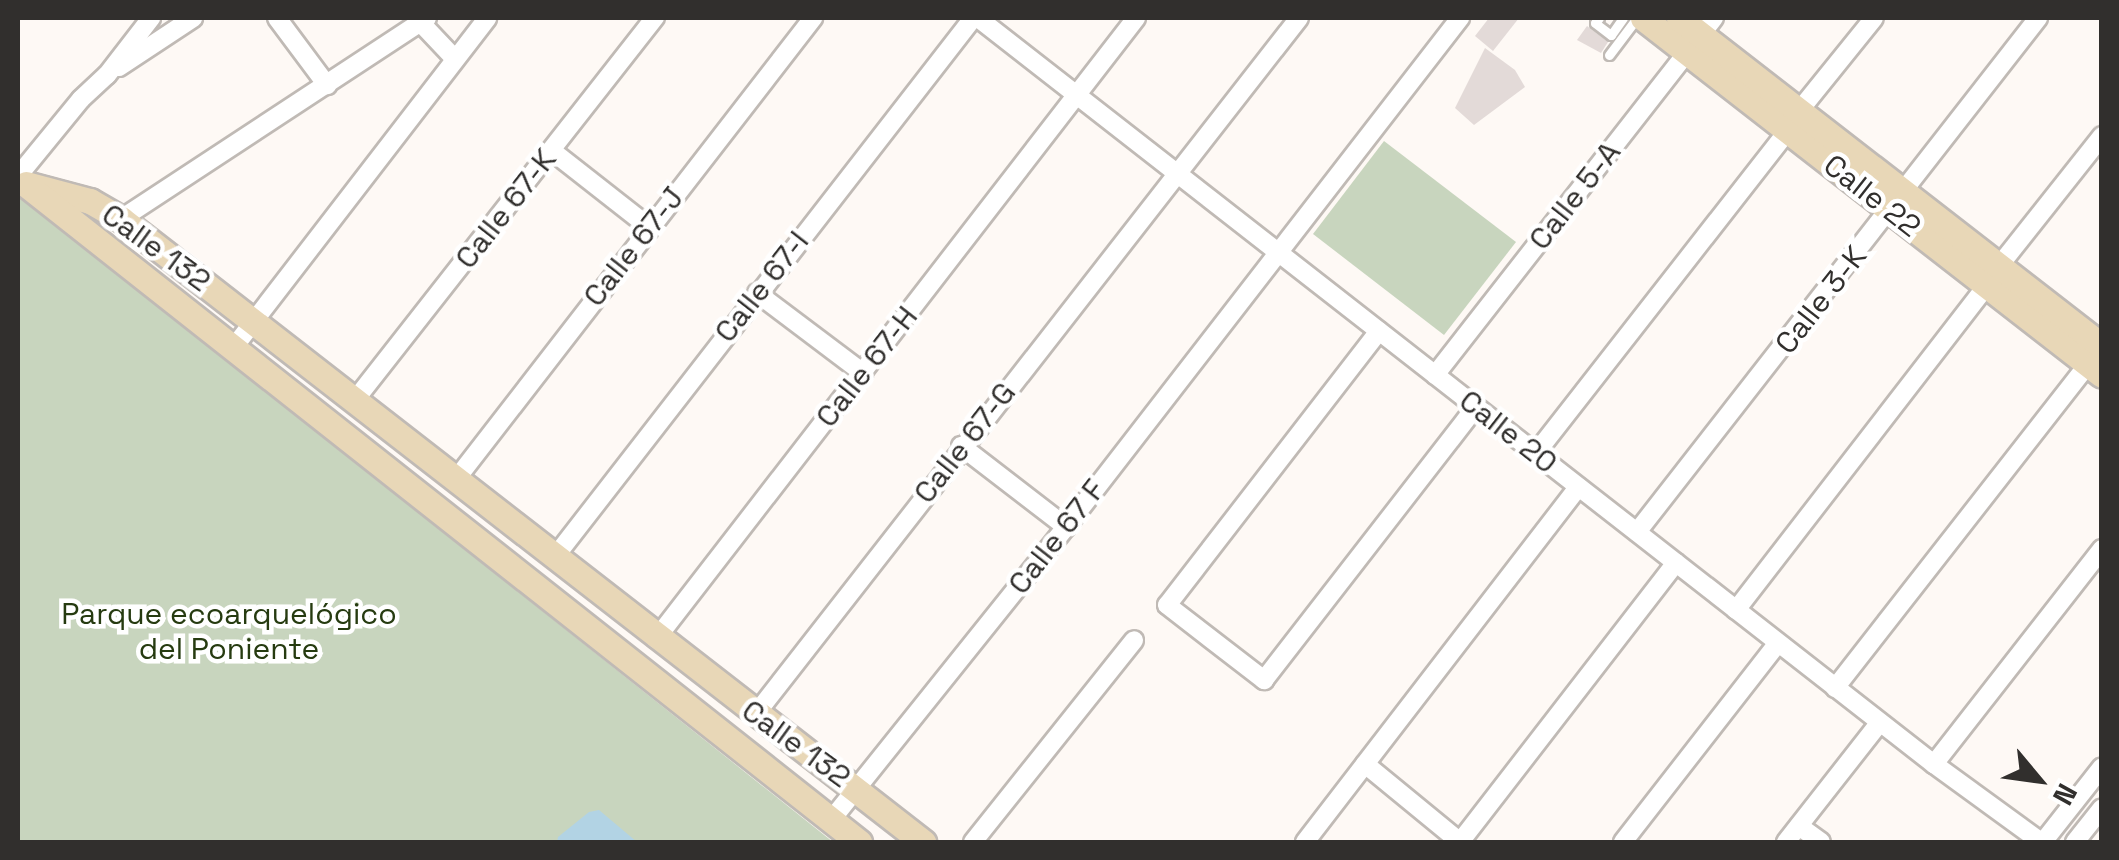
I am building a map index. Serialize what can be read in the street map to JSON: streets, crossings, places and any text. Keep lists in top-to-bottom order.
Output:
{
  "streets": {
    "street": [
      "Calle 5-A",
      "Calle 22",
      "Calle 67-K",
      "Calle 67-J",
      "Calle 132",
      "Calle 67-I",
      "Calle 3-K",
      "Calle 67-H",
      "Calle 20",
      "Calle 67-G",
      "Calle 67 F"
    ]
  },
  "crossings": [
    ["Calle 5-A", "Calle 22"],
    ["Calle 5-A", "Calle 20"],
    ["Calle 22", "Calle 3-K"],
    ["Calle 67-K", "Calle 132"],
    ["Calle 67-J", "Calle 132"],
    ["Calle 132", "Calle 67-I"],
    ["Calle 132", "Calle 67-H"],
    ["Calle 132", "Calle 67-G"],
    ["Calle 132", "Calle 67 F"],
    ["Calle 67-I", "Calle 20"],
    ["Calle 3-K", "Calle 20"],
    ["Calle 67-H", "Calle 20"],
    ["Calle 20", "Calle 67-G"],
    ["Calle 20", "Calle 67 F"]
  ],
  "parks": ["Parque ecoarquelógico del Poniente"],
  "north": "bottom right"
}
